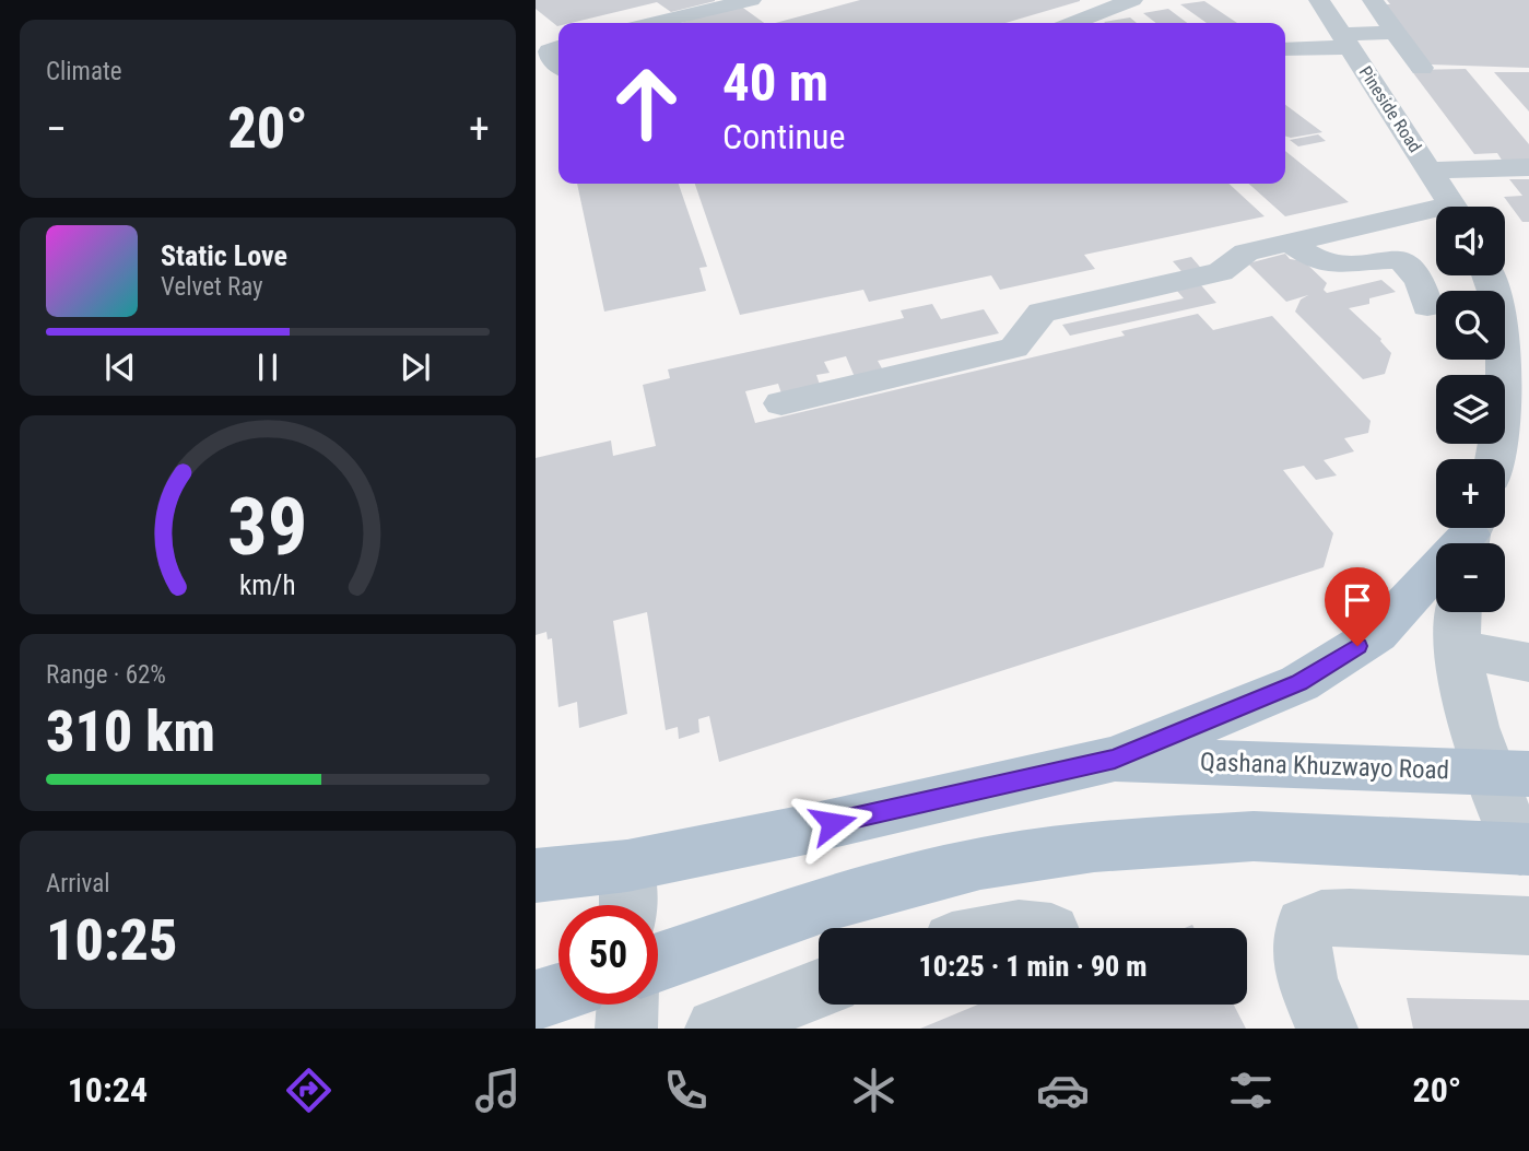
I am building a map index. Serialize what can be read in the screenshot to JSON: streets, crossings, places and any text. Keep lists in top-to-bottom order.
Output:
{
  "streets": {
    "main road": ["Qashana Khuzwayo Road"],
    "street": ["Pineside Road"]
  },
  "page": {
    "tile": [
      "Climate",
      ["Range · 62%", "310 km"],
      ["Arrival", "10:25"]
    ],
    "turn": ["40 m", "Continue"],
    "heat": ["−", "20°", "+"],
    "map_buttons": ["+", "−"],
    "song": ["Static Love", "Velvet Ray"],
    "limit": "50",
    "trip": "10:25 · 1 min · 90 m",
    "tabs": ["10:24", "20°"],
    "gauge": ["39", "km/h"]
  }
}
